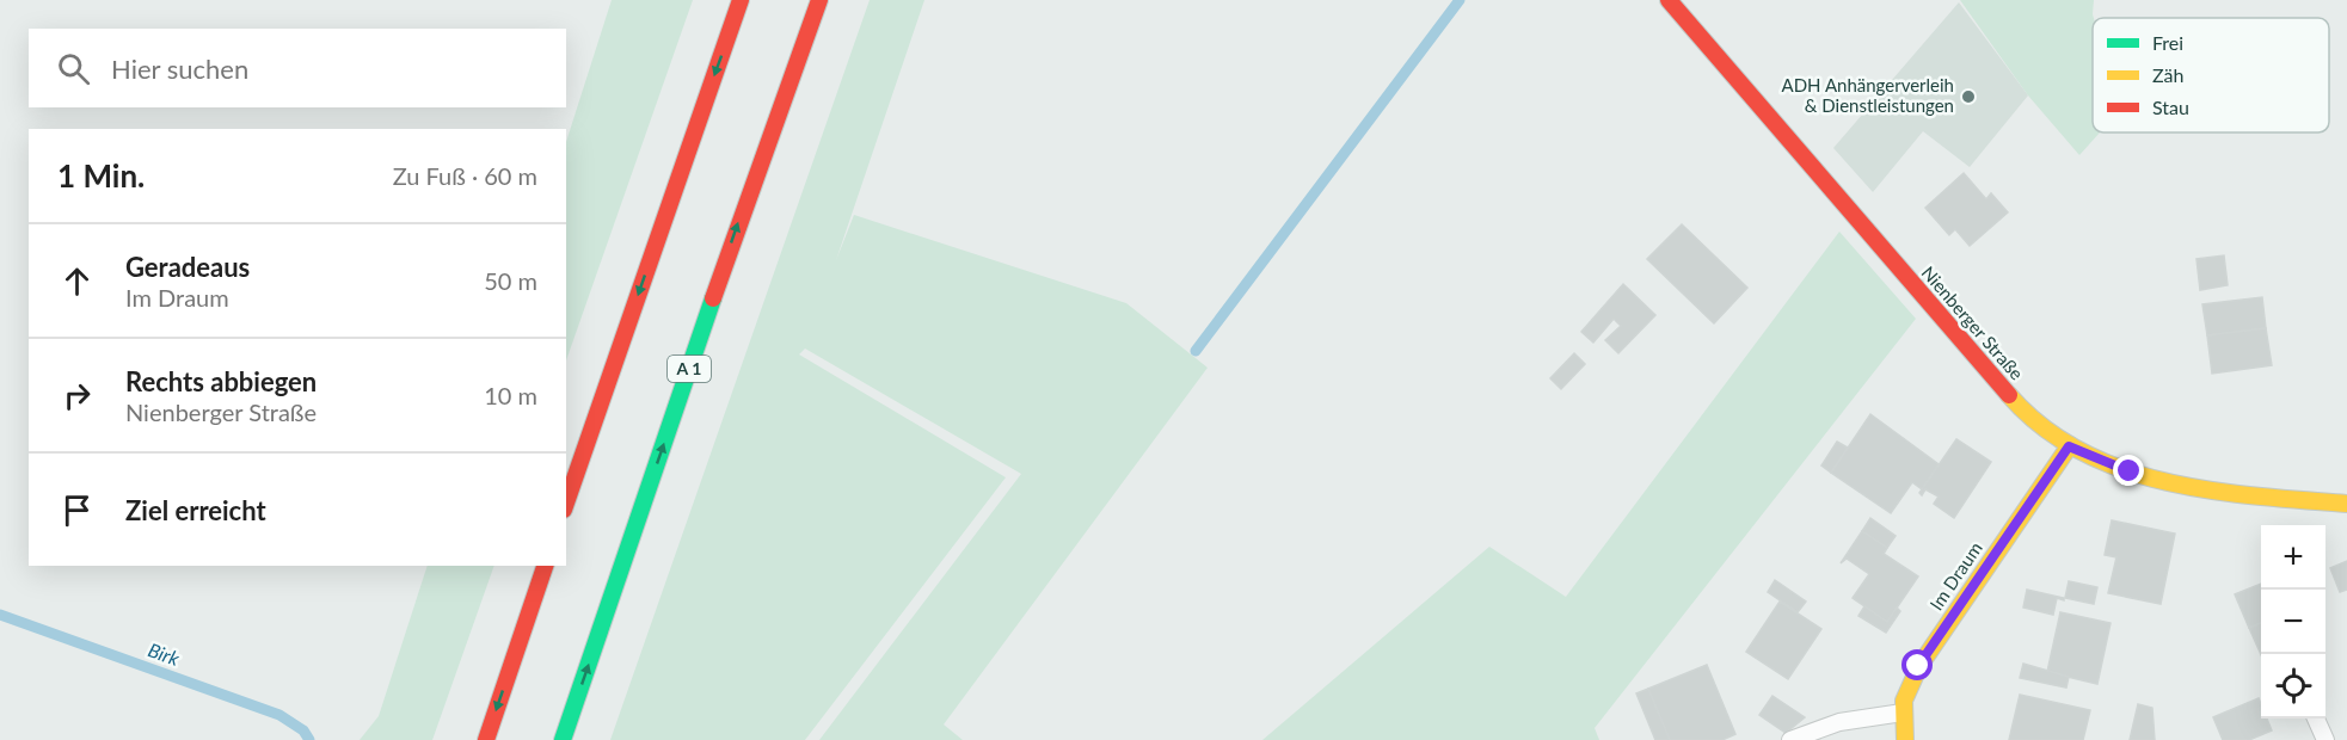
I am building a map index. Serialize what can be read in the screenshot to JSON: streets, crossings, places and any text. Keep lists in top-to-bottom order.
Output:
{
  "streets": {
    "main road": ["Nienberger Straße", "A 1", "Im Draum"]
  },
  "crossings": [
    ["Nienberger Straße", "Im Draum"]
  ],
  "water": ["Birk"],
  "places": ["ADH Anhängerverleih & Dienstleistungen"],
  "legend": ["Frei", "Zäh", "Stau"],
  "page": {
    "search": "Hier suchen",
    "heading": ["1 Min.", "Zu Fuß · 60 m"],
    "list": [
      ["Geradeaus", "Im Draum", "50 m"],
      ["Rechts abbiegen", "Nienberger Straße", "10 m"],
      "Ziel erreicht"
    ],
    "map_buttons": ["+", "−"]
  }
}
